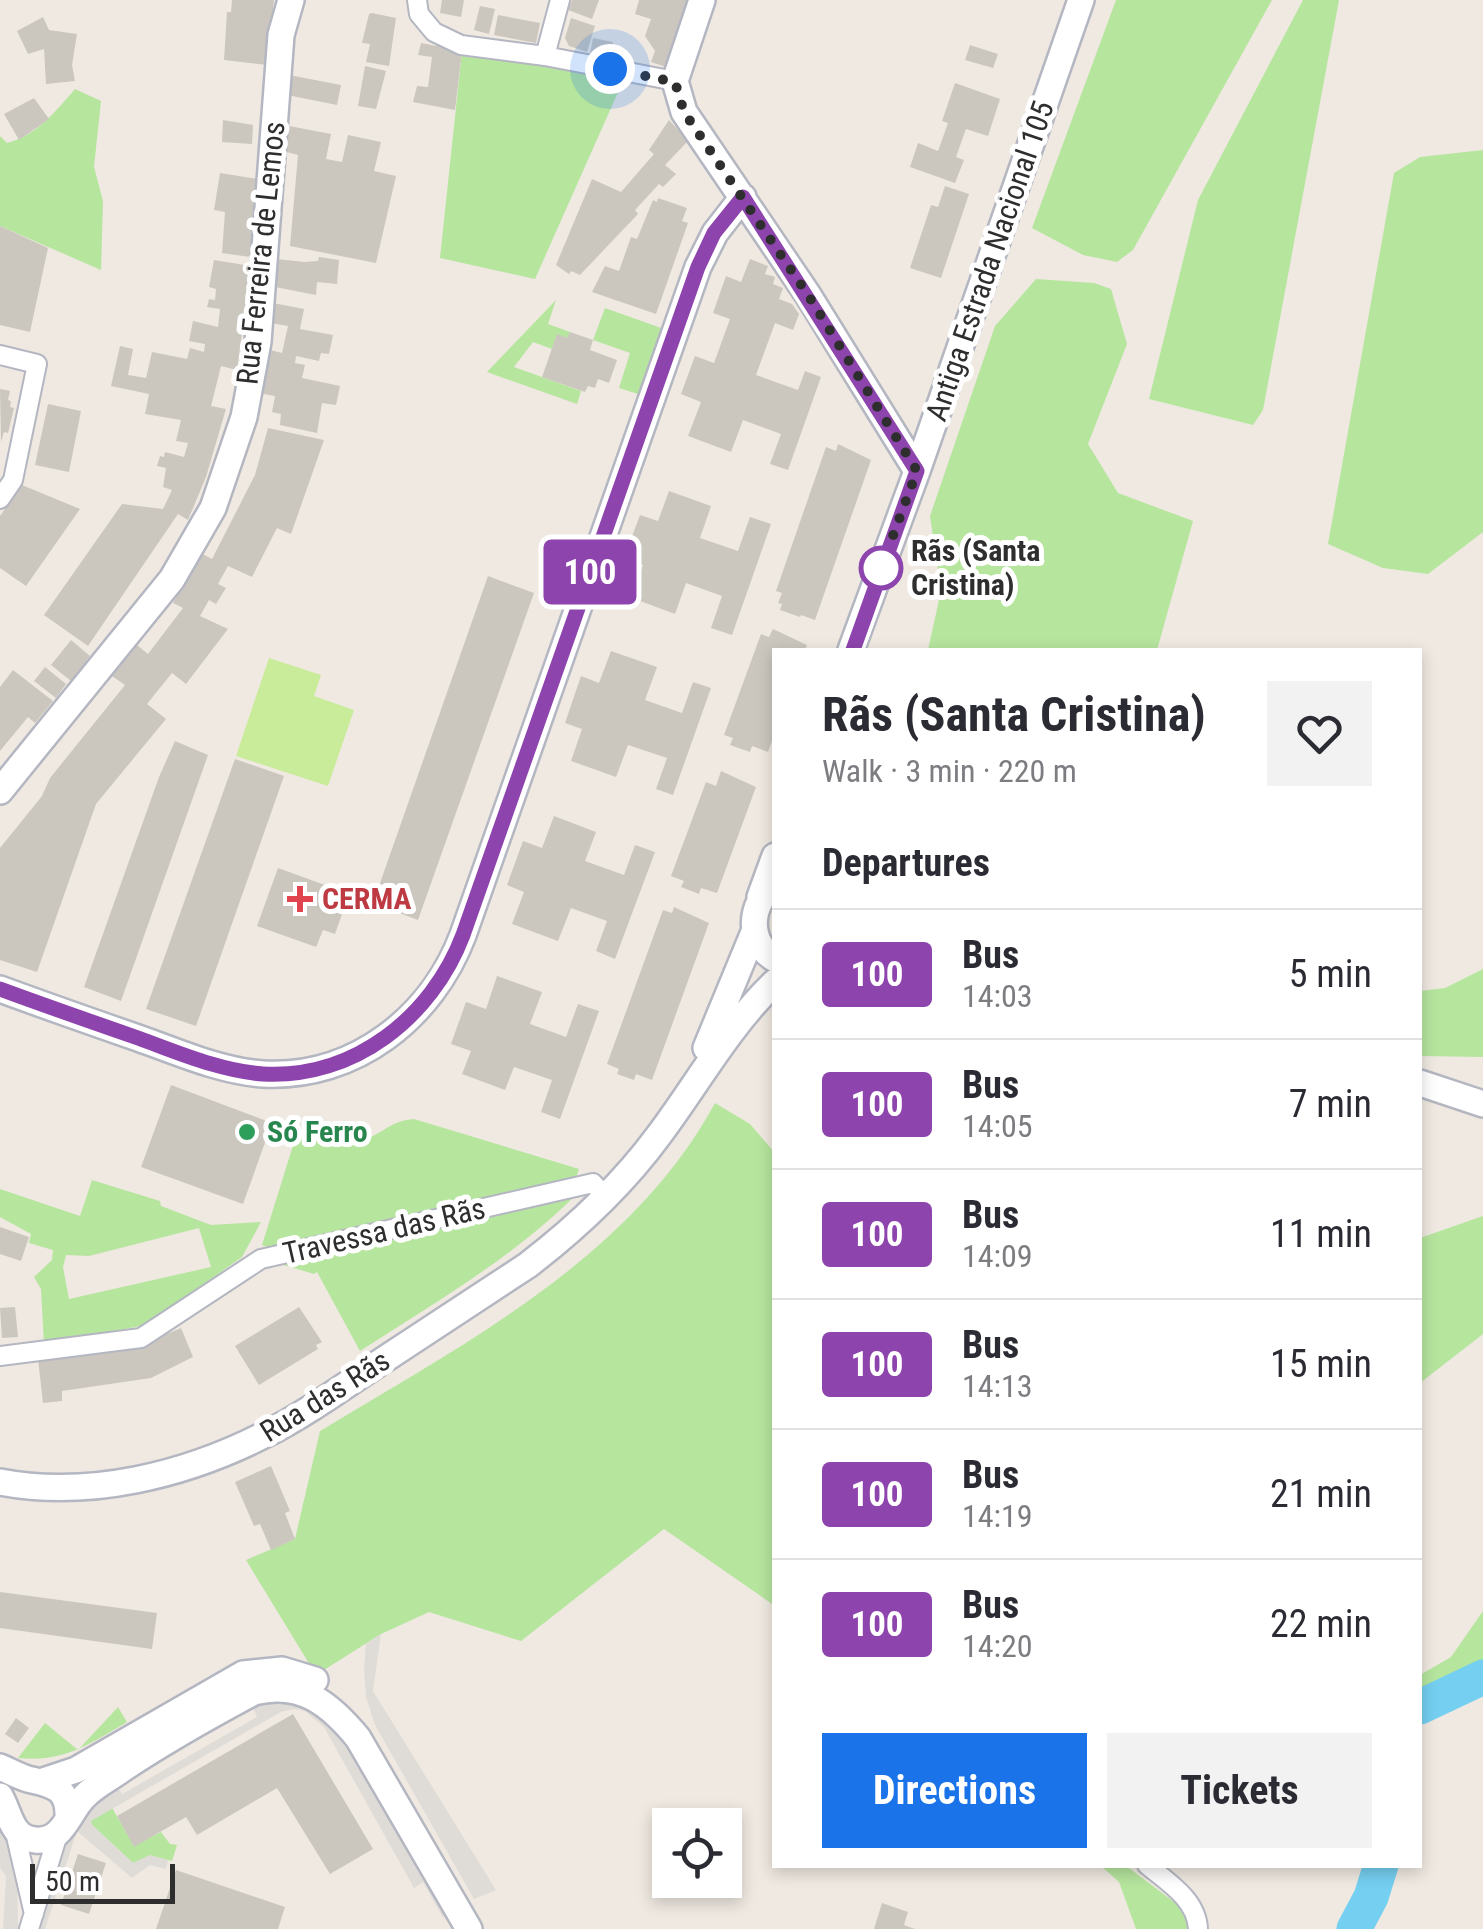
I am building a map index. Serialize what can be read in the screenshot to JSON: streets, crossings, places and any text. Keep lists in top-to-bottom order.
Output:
{
  "streets": {
    "street": [
      "Rua Ferreira de Lemos",
      "Antiga Estrada Nacional 105",
      "Travessa das Rãs",
      "Rua das Rãs"
    ]
  },
  "crossings": [
    ["Travessa das Rãs", "Rua das Rãs"]
  ],
  "places": {
    "other": ["Rãs (Santa Cristina)", "Só Ferro"],
    "health": ["CERMA"]
  },
  "lines": ["bus line 100"],
  "scale_bar": "50 m",
  "page": {
    "on_map": "100",
    "heading": [
      ["Rãs (Santa Cristina)", "Walk · 3 min · 220 m"],
      "Departures"
    ],
    "list": [
      {
        "mark": "100",
        "name": "Bus",
        "note": "14:03",
        "value": "5 min"
      },
      {
        "mark": "100",
        "name": "Bus",
        "note": "14:05",
        "value": "7 min"
      },
      {
        "mark": "100",
        "name": "Bus",
        "note": "14:09",
        "value": "11 min"
      },
      {
        "mark": "100",
        "name": "Bus",
        "note": "14:13",
        "value": "15 min"
      },
      {
        "mark": "100",
        "name": "Bus",
        "note": "14:19",
        "value": "21 min"
      },
      {
        "mark": "100",
        "name": "Bus",
        "note": "14:20",
        "value": "22 min"
      }
    ],
    "buttons": ["Directions", "Tickets"],
    "scale": "50 m"
  }
}
